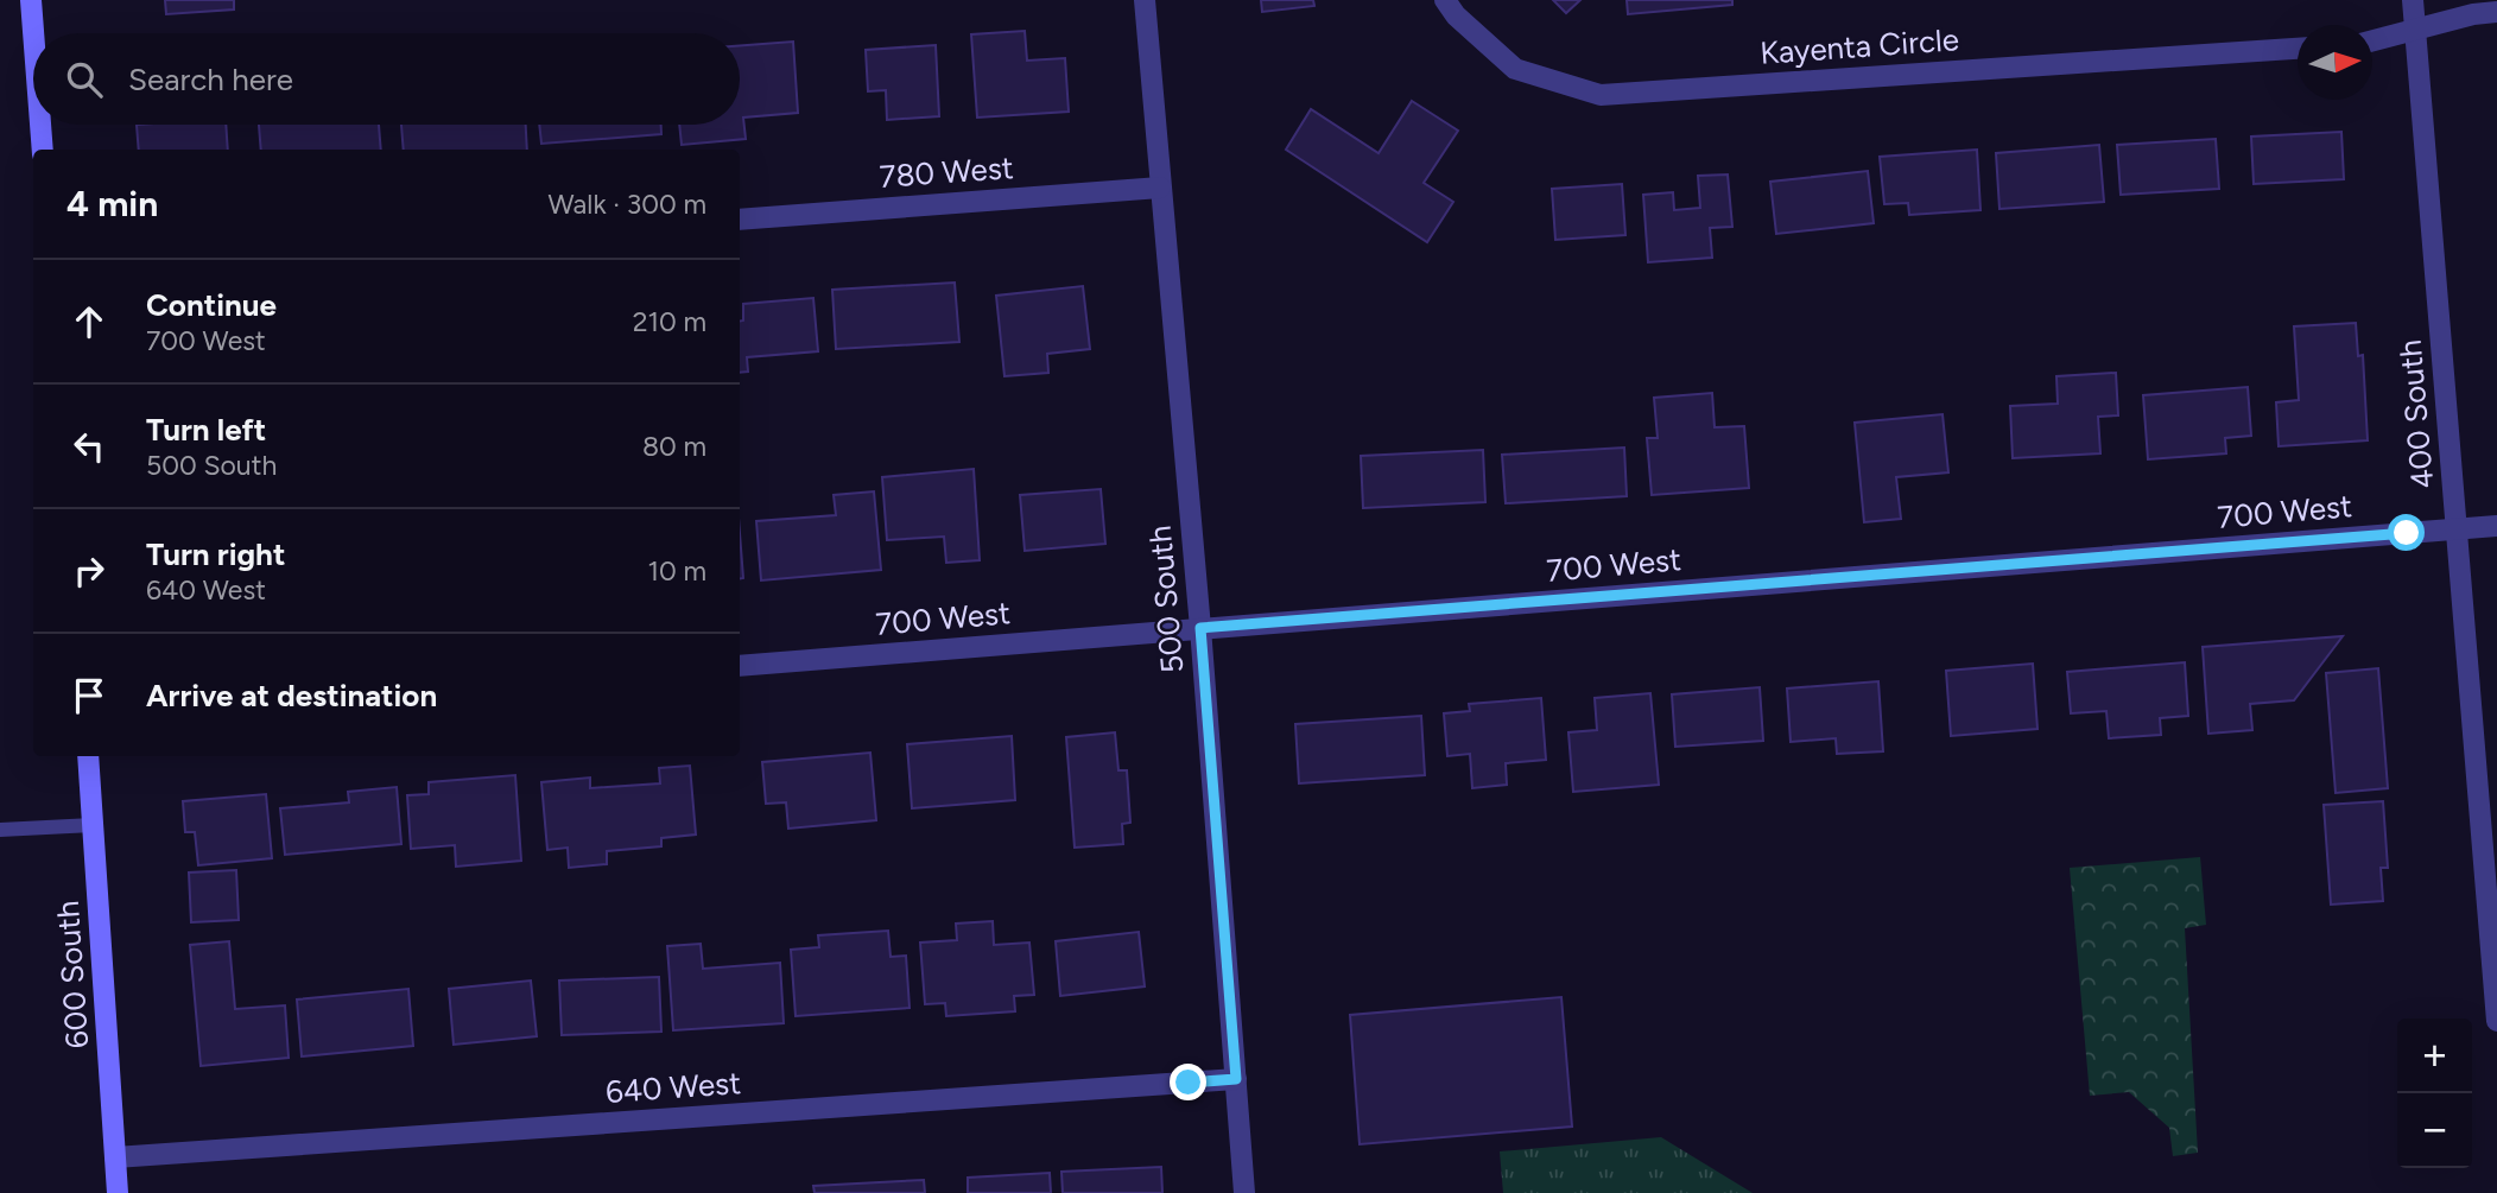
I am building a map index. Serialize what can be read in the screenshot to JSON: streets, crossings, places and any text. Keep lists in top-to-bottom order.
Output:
{
  "streets": {
    "main road": ["600 South"],
    "street": [
      "Kayenta Circle",
      "780 West",
      "400 South",
      "700 West",
      "500 South",
      "640 West"
    ]
  },
  "crossings": [
    ["780 West", "500 South"],
    ["400 South", "700 West"],
    ["700 West", "500 South"],
    ["500 South", "640 West"],
    ["600 South", "640 West"]
  ],
  "north": "right",
  "page": {
    "search": "Search here",
    "heading": ["4 min", "Walk · 300 m"],
    "list": [
      ["Continue", "700 West", "210 m"],
      ["Turn left", "500 South", "80 m"],
      ["Turn right", "640 West", "10 m"],
      "Arrive at destination"
    ],
    "map_buttons": ["+", "−"]
  }
}
